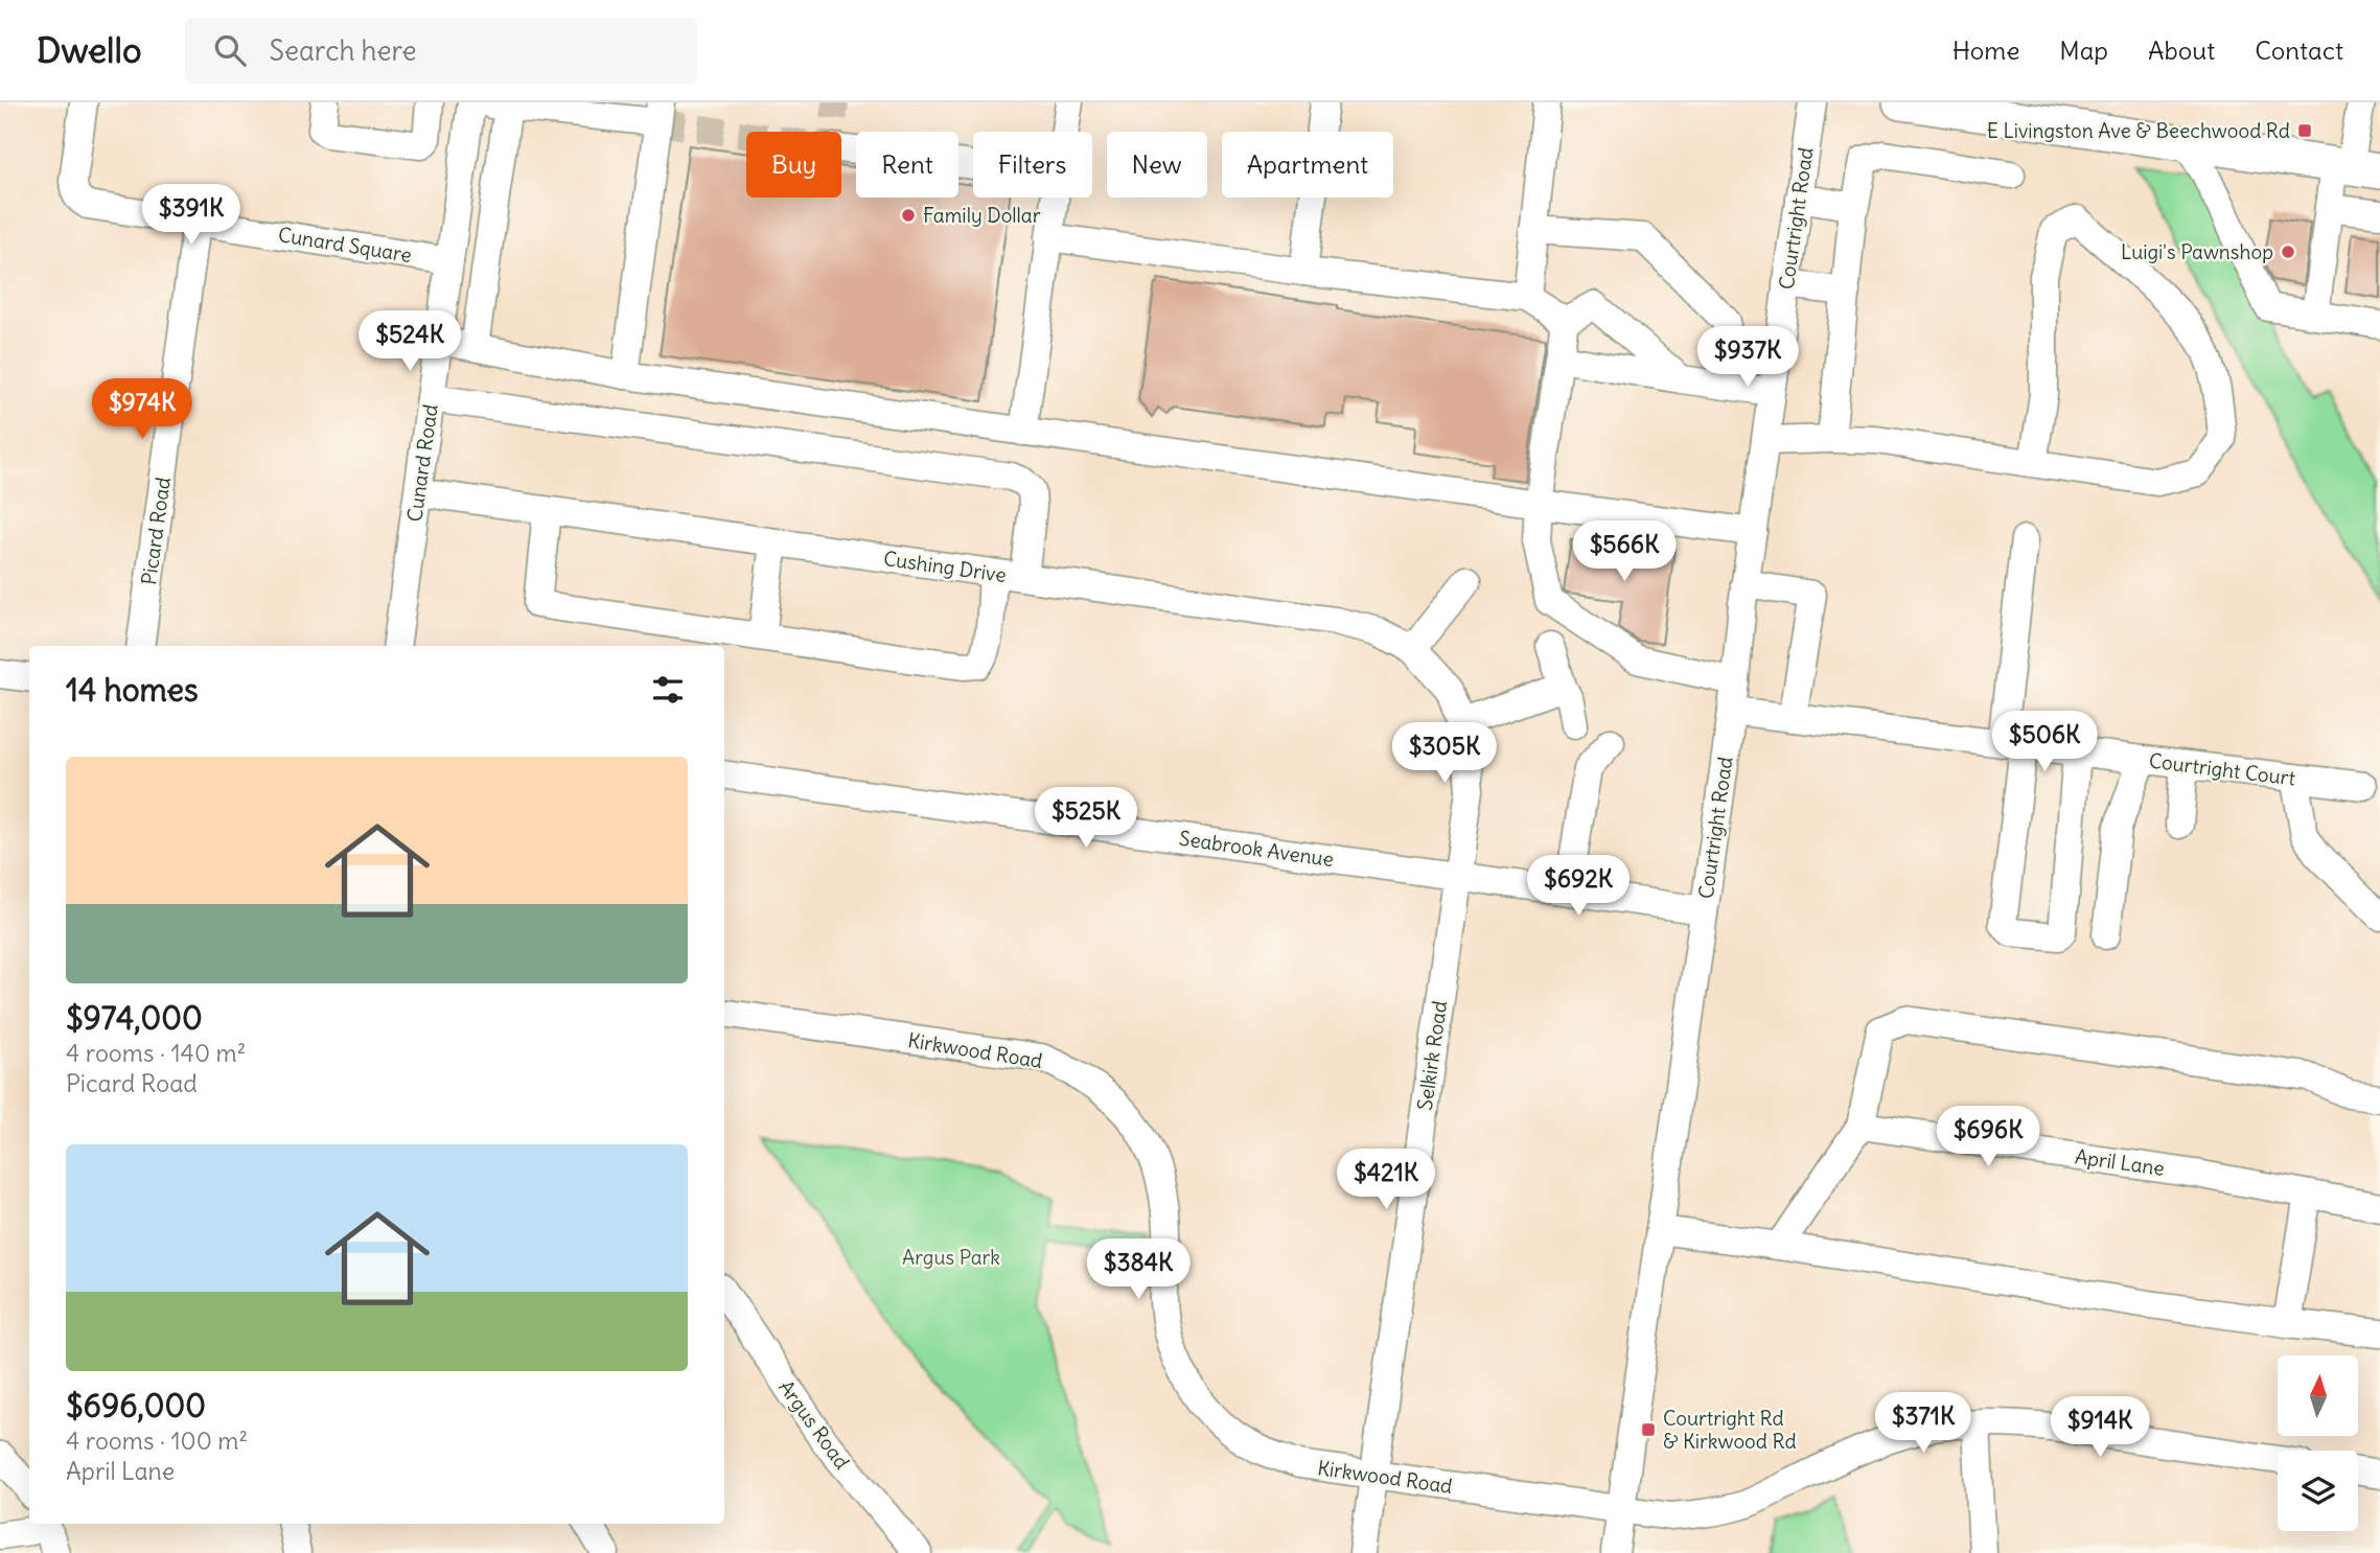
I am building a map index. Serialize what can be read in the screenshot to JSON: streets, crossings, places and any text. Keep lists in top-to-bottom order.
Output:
{
  "streets": {
    "street": [
      "Courtright Road",
      "Cunard Square",
      "Cunard Road",
      "Picard Road",
      "Cushing Drive",
      "Courtright Court",
      "Seabrook Avenue",
      "Kirkwood Road",
      "Selkirk Road",
      "April Lane",
      "Argus Road"
    ]
  },
  "crossings": [
    ["Courtright Road", "Courtright Court"],
    ["Courtright Road", "Seabrook Avenue"],
    ["Courtright Road", "Kirkwood Road"],
    ["Cunard Square", "Cunard Road"],
    ["Cunard Road", "Cushing Drive"],
    ["Cushing Drive", "Selkirk Road"],
    ["Seabrook Avenue", "Selkirk Road"],
    ["Kirkwood Road", "Selkirk Road"]
  ],
  "parks": ["Argus Park"],
  "places": {
    "transit": ["E Livingston Ave & Beechwood Rd", "Courtright Rd & Kirkwood Rd"],
    "other": ["Family Dollar", "Luigi's Pawnshop"]
  },
  "north": "top",
  "page": {
    "header": "Dwello",
    "search": "Search here",
    "nav": [
      "Home",
      "Map",
      "About",
      "Contact"
    ],
    "chip": [
      "Buy",
      "Rent",
      "Filters",
      "New",
      "Apartment"
    ],
    "price": [
      "$391K",
      "$524K",
      "$937K",
      "$974K",
      "$566K",
      "$506K",
      "$305K",
      "$525K",
      "$692K",
      "$696K",
      "$421K",
      "$384K",
      "$371K",
      "$914K"
    ],
    "heading": "14 homes",
    "list": [
      {
        "name": "$974,000",
        "note": "4 rooms · 140 m² · Picard Road"
      },
      {
        "name": "$696,000",
        "note": "4 rooms · 100 m² · April Lane"
      }
    ]
  }
}
